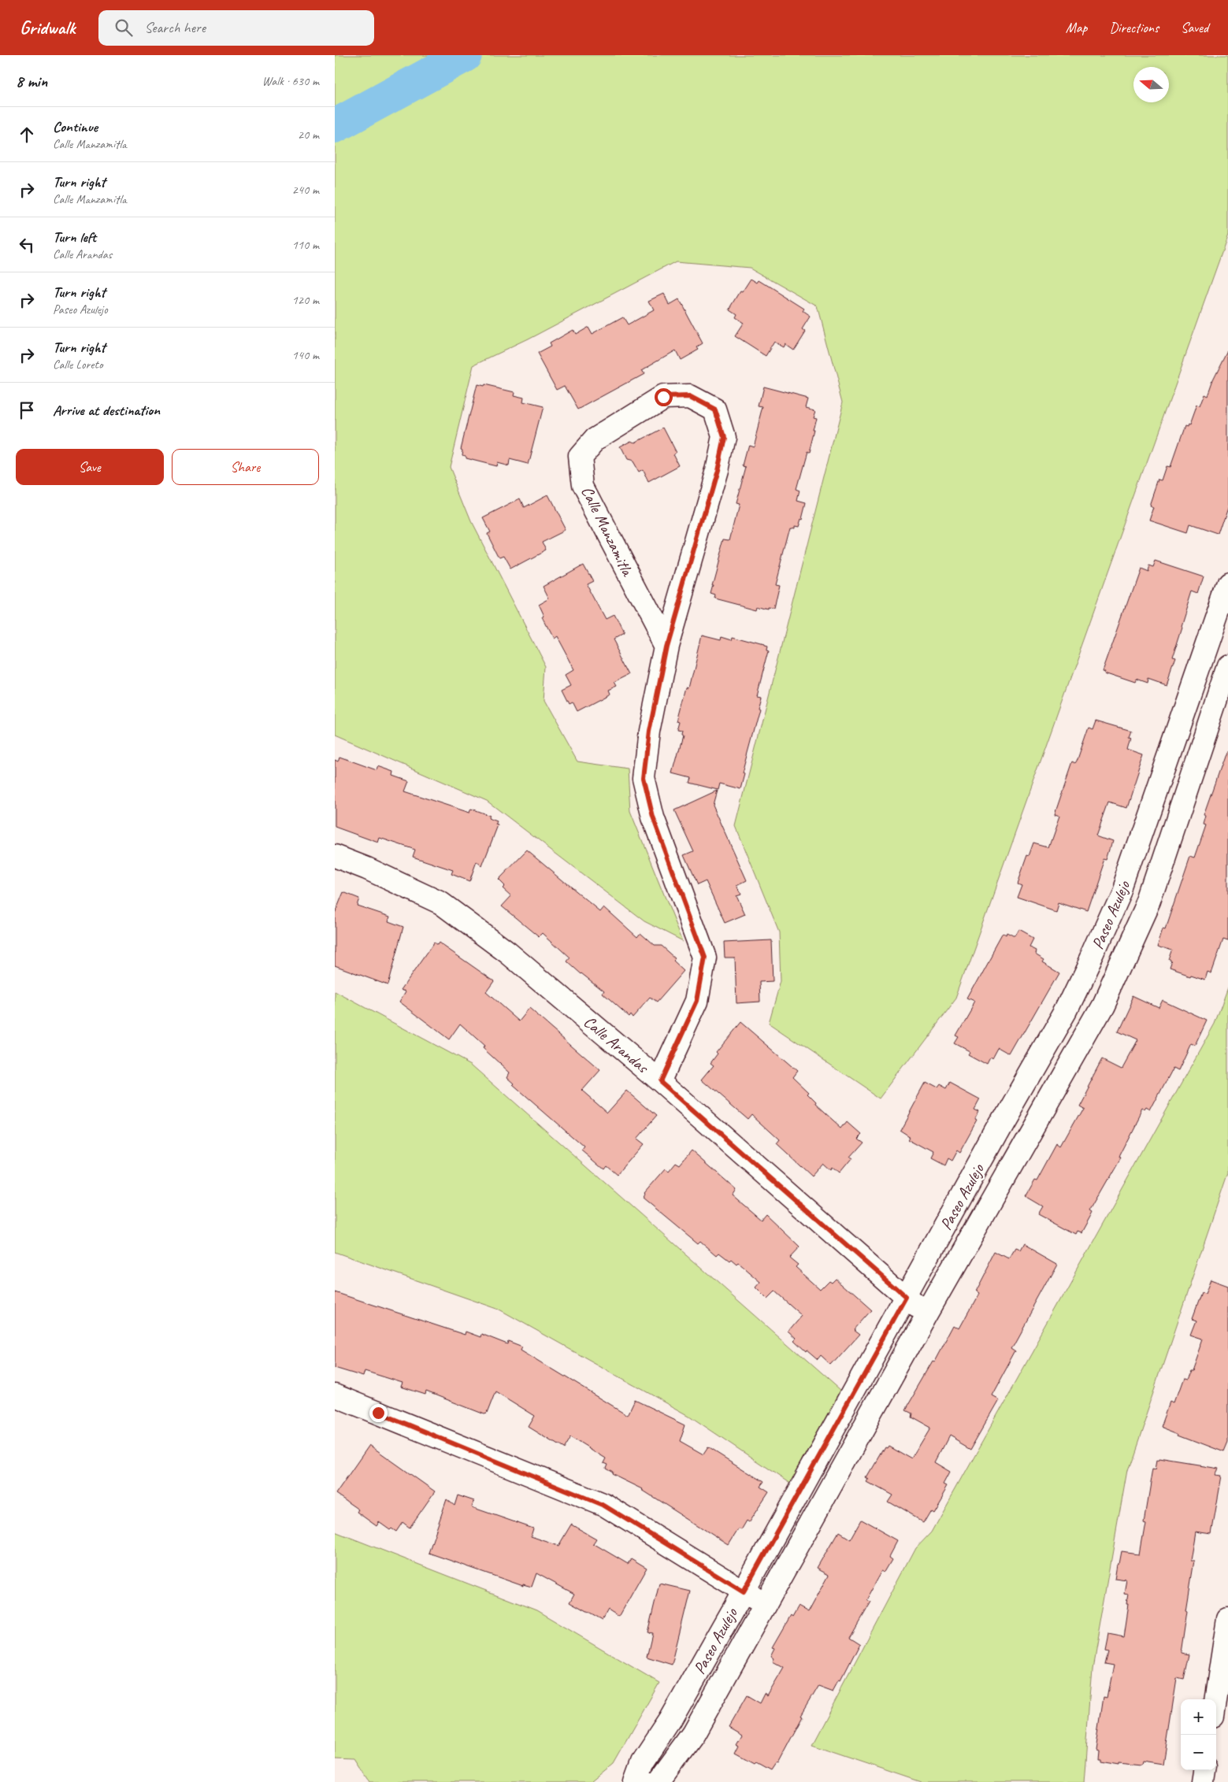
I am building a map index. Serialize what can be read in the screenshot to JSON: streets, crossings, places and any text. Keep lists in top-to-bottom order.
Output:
{
  "streets": {
    "street": ["Calle Manzamitla", "Paseo Azulejo", "Calle Arandas"]
  },
  "crossings": [
    ["Calle Manzamitla", "Calle Arandas"],
    ["Paseo Azulejo", "Calle Arandas"]
  ],
  "north": "left",
  "page": {
    "header": "Gridwalk",
    "search": "Search here",
    "nav": ["Map", "Directions", "Saved"],
    "heading": ["8 min", "Walk · 630 m"],
    "list": [
      ["Continue", "Calle Manzamitla", "20 m"],
      ["Turn right", "Calle Manzamitla", "240 m"],
      ["Turn left", "Calle Arandas", "110 m"],
      ["Turn right", "Paseo Azulejo", "120 m"],
      ["Turn right", "Calle Loreto", "140 m"],
      "Arrive at destination"
    ],
    "buttons": ["Save", "Share"],
    "map_buttons": ["+", "−"]
  }
}
